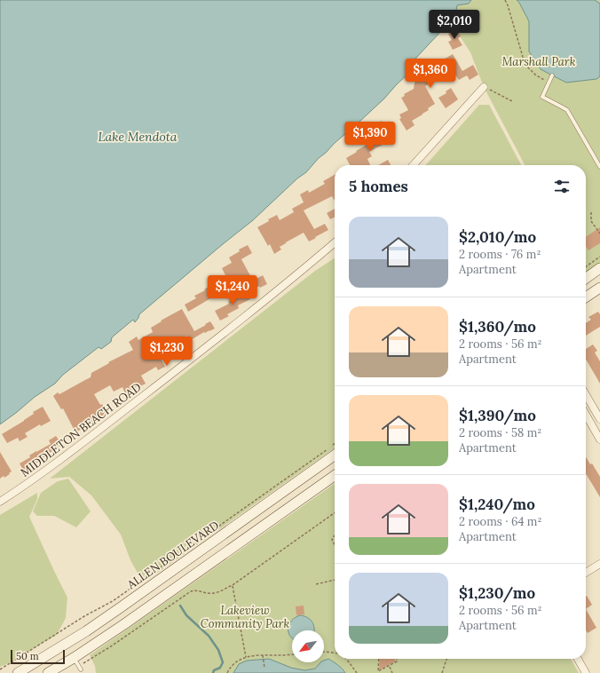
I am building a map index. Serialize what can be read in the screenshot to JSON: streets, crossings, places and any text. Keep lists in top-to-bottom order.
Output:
{
  "streets": {
    "main road": ["ALLEN BOULEVARD"],
    "street": ["MIDDLETON BEACH ROAD"]
  },
  "water": ["Lake Mendota"],
  "parks": ["Marshall Park", "Lakeview Community Park"],
  "scale_bar": "50 m",
  "north": "bottom left",
  "page": {
    "price": [
      "$2,010",
      "$1,360",
      "$1,390",
      "$1,240",
      "$1,230"
    ],
    "heading": "5 homes",
    "list": [
      {
        "name": "$2,010/mo",
        "note": "2 rooms · 76 m² · Apartment"
      },
      {
        "name": "$1,360/mo",
        "note": "2 rooms · 56 m² · Apartment"
      },
      {
        "name": "$1,390/mo",
        "note": "2 rooms · 58 m² · Apartment"
      },
      {
        "name": "$1,240/mo",
        "note": "2 rooms · 64 m² · Apartment"
      },
      {
        "name": "$1,230/mo",
        "note": "2 rooms · 56 m² · Apartment"
      }
    ],
    "scale": "50 m"
  }
}
